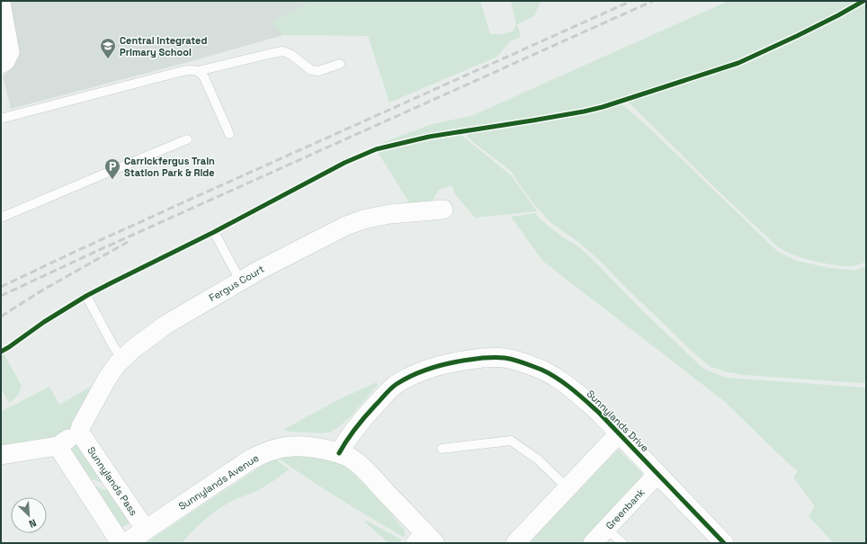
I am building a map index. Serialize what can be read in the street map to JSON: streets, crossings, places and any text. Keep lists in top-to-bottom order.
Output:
{
  "streets": {
    "street": [
      "Fergus Court",
      "Sunnylands Drive",
      "Sunnylands Pass",
      "Sunnylands Avenue",
      "Greenbank"
    ]
  },
  "crossings": [
    ["Fergus Court", "Sunnylands Pass"],
    ["Sunnylands Drive", "Sunnylands Avenue"],
    ["Sunnylands Drive", "Greenbank"],
    ["Sunnylands Pass", "Sunnylands Avenue"]
  ],
  "places": {
    "school or university": ["Central Integrated Primary School"],
    "parking": ["Carrickfergus Train Station Park & Ride"]
  },
  "north": "bottom right"
}
